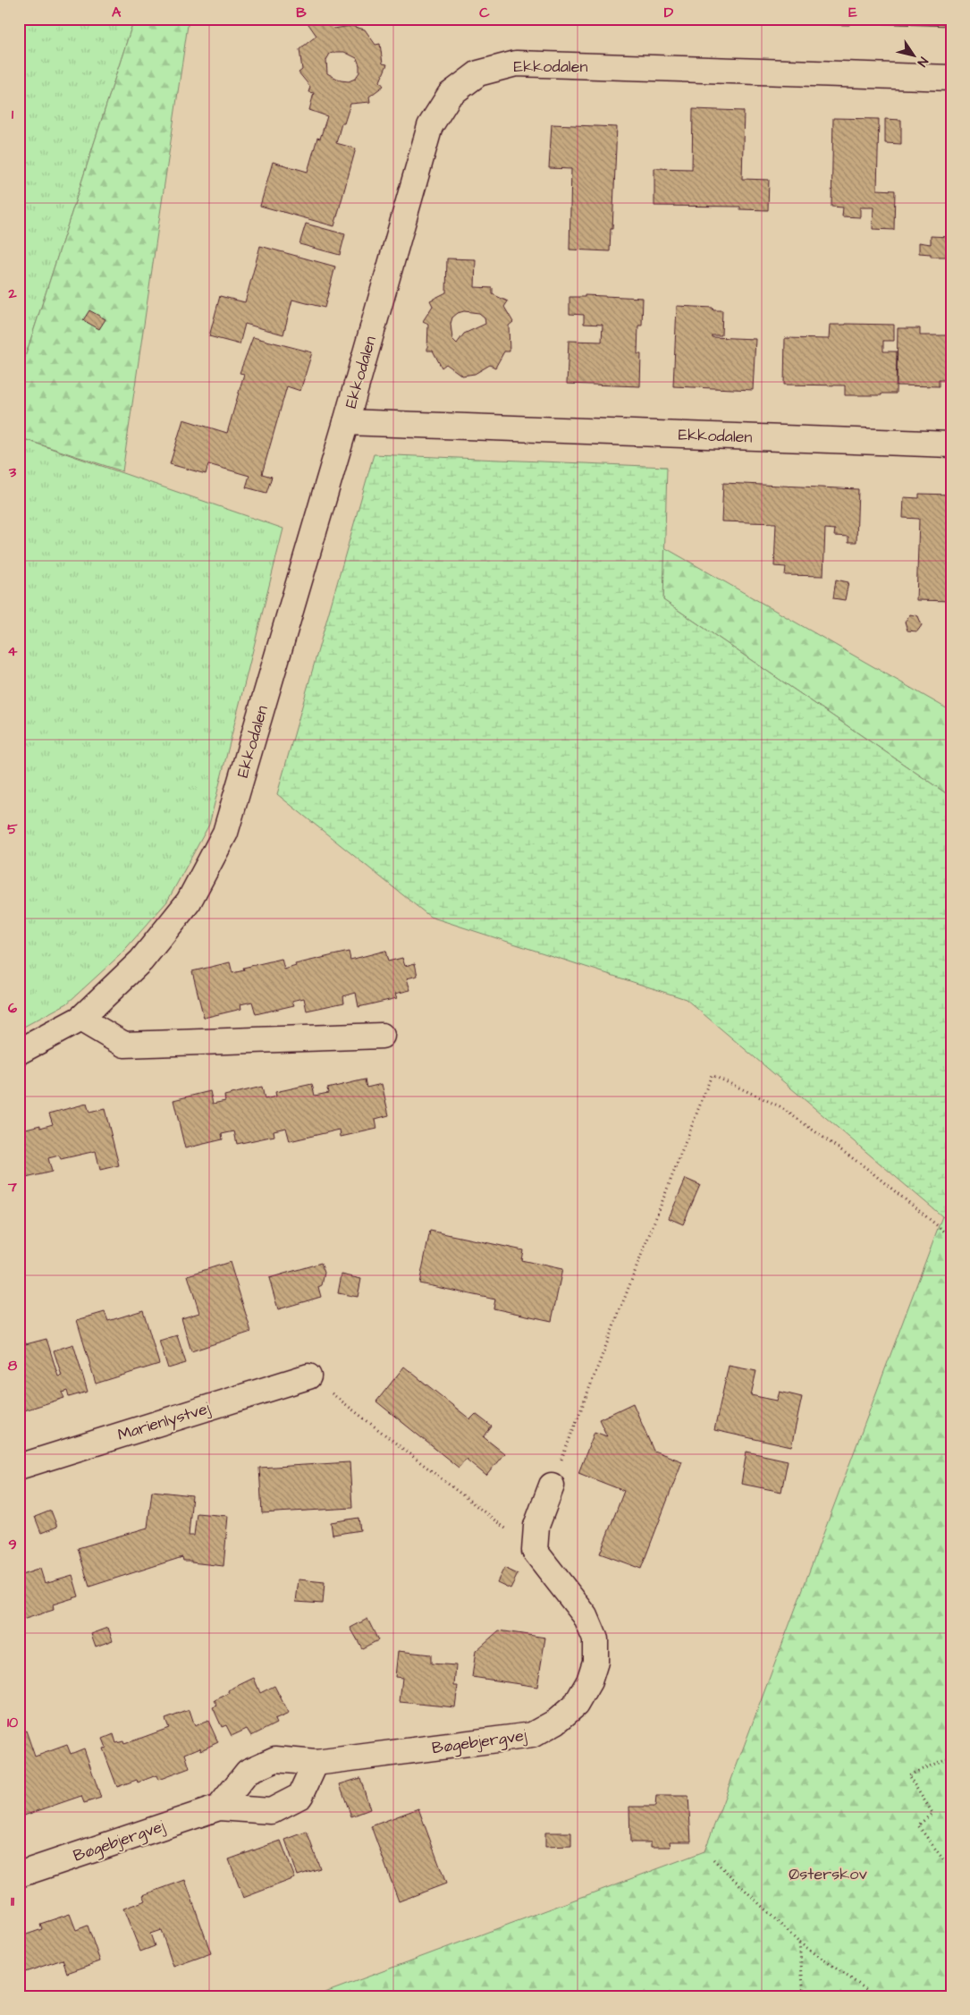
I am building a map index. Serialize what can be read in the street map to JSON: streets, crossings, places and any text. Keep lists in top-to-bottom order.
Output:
{
  "streets": {
    "street": ["Ekkodalen", "Marienlystvej", "Bøgebjergvej"]
  },
  "parks": ["Østerskov"],
  "north": "bottom right",
  "grid": {
    "columns": [
      "A",
      "B",
      "C",
      "D",
      "E"
    ],
    "rows": [
      "1",
      "2",
      "3",
      "4",
      "5",
      "6",
      "7",
      "8",
      "9",
      "10",
      "11"
    ]
  }
}
